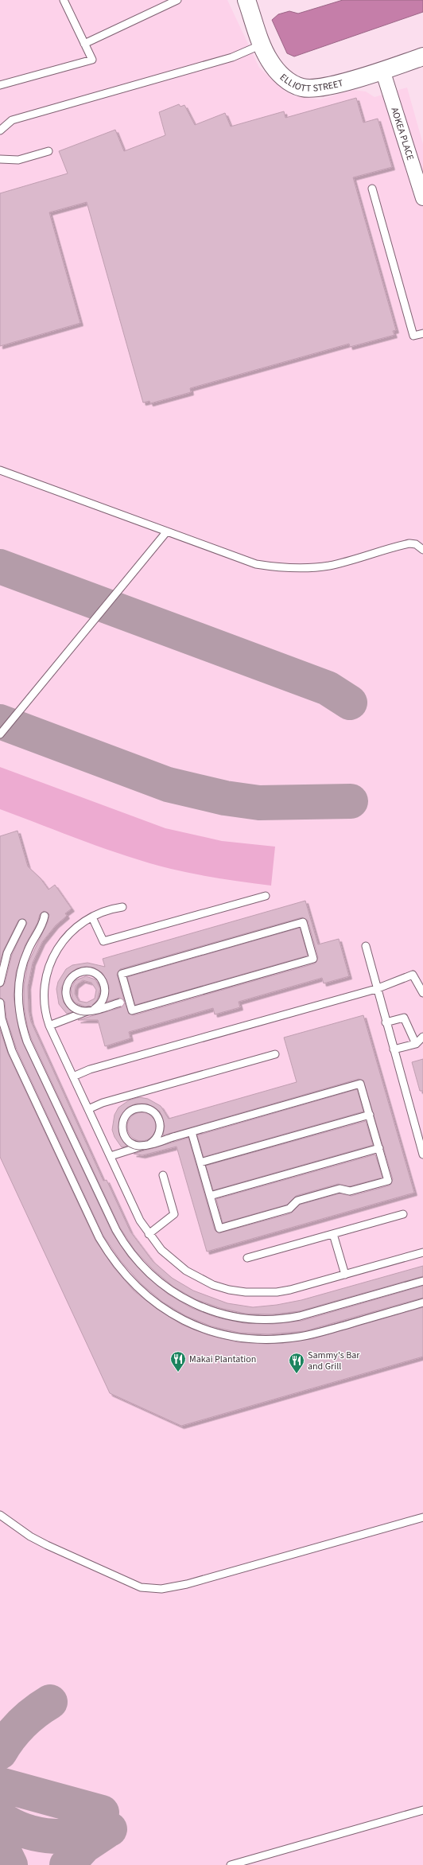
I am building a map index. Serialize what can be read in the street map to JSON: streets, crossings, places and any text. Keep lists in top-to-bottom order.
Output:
{
  "streets": {
    "street": ["ELLIOTT STREET", "AOKEA PLACE"]
  },
  "crossings": [
    ["ELLIOTT STREET", "AOKEA PLACE"]
  ],
  "places": {
    "restaurant": ["Makai Plantation", "Sammy's Bar and Grill"]
  }
}
